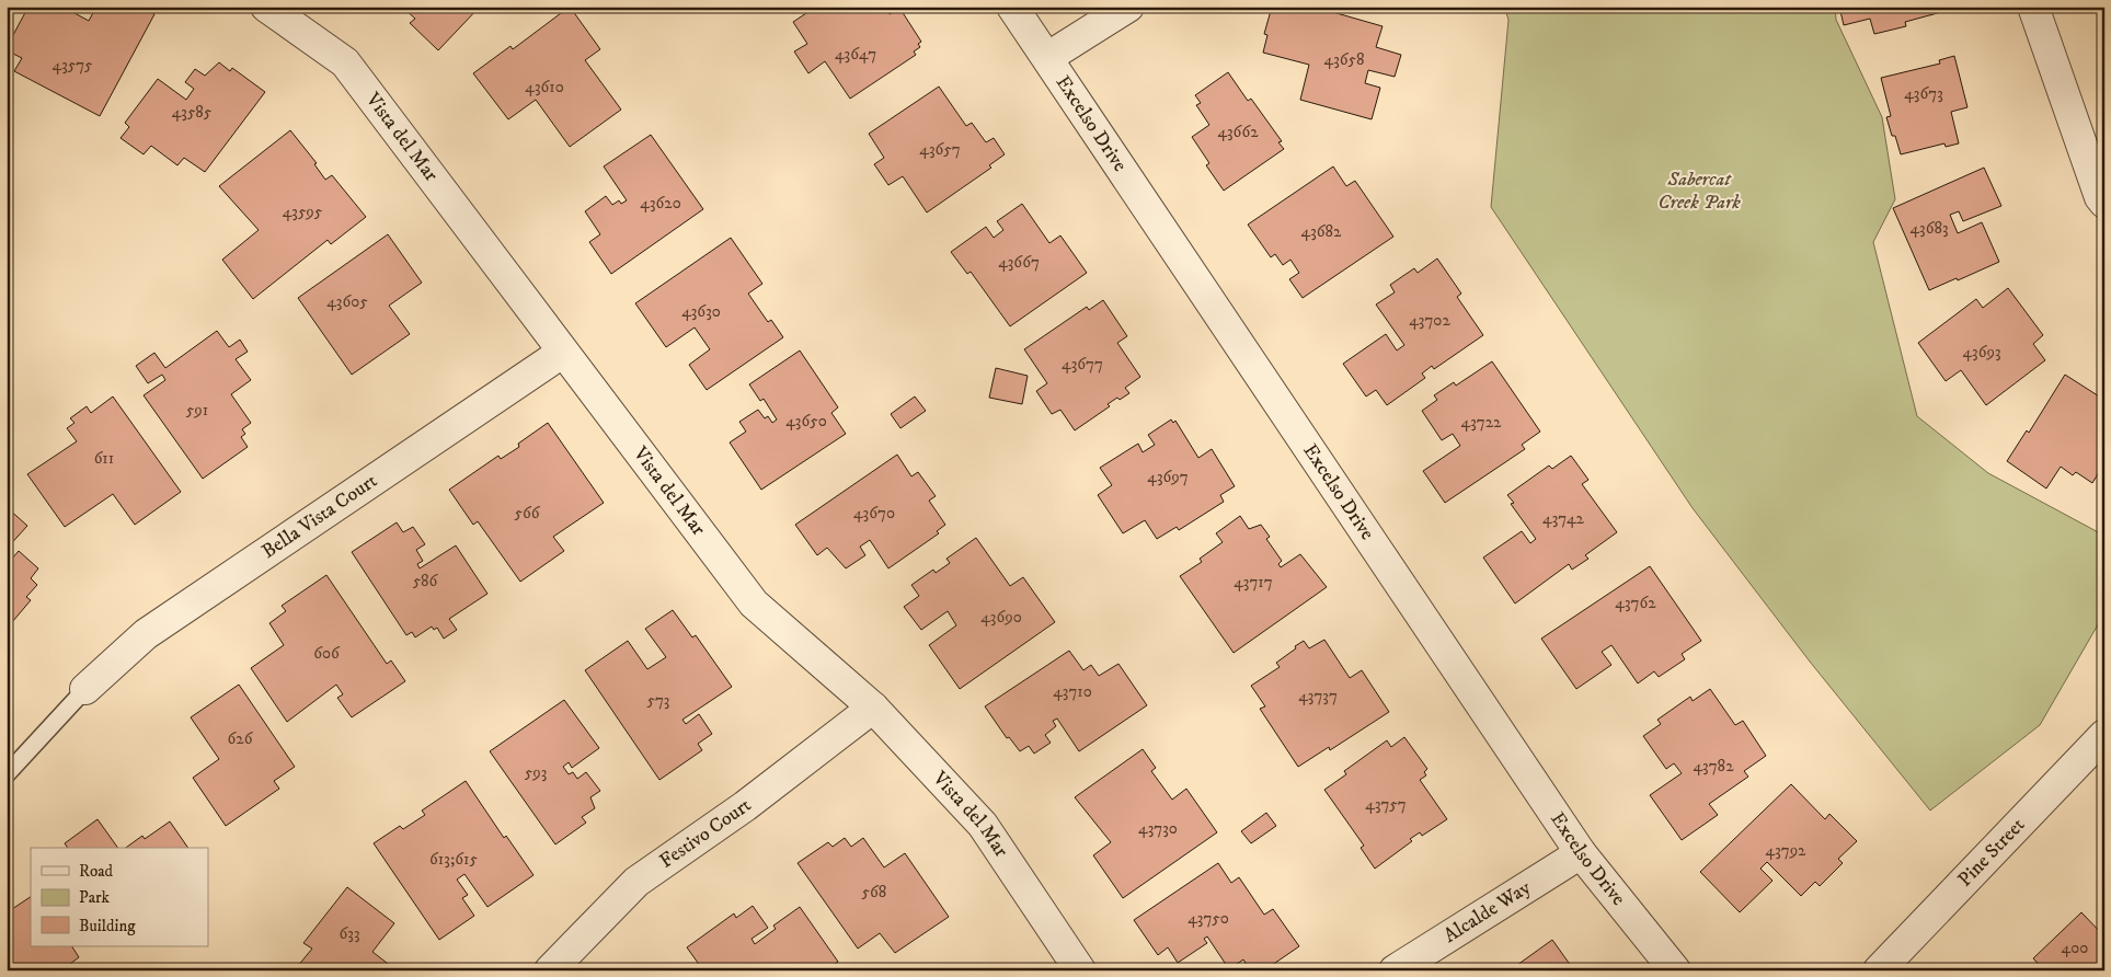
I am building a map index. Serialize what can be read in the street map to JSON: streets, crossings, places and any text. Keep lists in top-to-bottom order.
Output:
{
  "streets": {
    "street": [
      "Excelso Drive",
      "Vista del Mar",
      "Bella Vista Court",
      "Festivo Court",
      "Pine Street",
      "Alcalde Way"
    ]
  },
  "crossings": [
    ["Excelso Drive", "Alcalde Way"],
    ["Vista del Mar", "Bella Vista Court"],
    ["Vista del Mar", "Festivo Court"]
  ],
  "parks": ["Sabercat Creek Park"],
  "house_numbers": [
    "43647",
    "43658",
    "43575",
    "43610",
    "43673",
    "43585",
    "43662",
    "43657",
    "43620",
    "43595",
    "43683",
    "43682",
    "43667",
    "43605",
    "43630",
    "43702",
    "43693",
    "43677",
    "591",
    "43650",
    "43722",
    "611",
    "43697",
    "566",
    "43670",
    "43742",
    "586",
    "43717",
    "43762",
    "43690",
    "606",
    "43710",
    "43737",
    "573",
    "626",
    "43782",
    "593",
    "43757",
    "43730",
    "43792",
    "613;615",
    "568",
    "43750",
    "633",
    "400"
  ],
  "legend": ["Road", "Park", "Building"]
}
